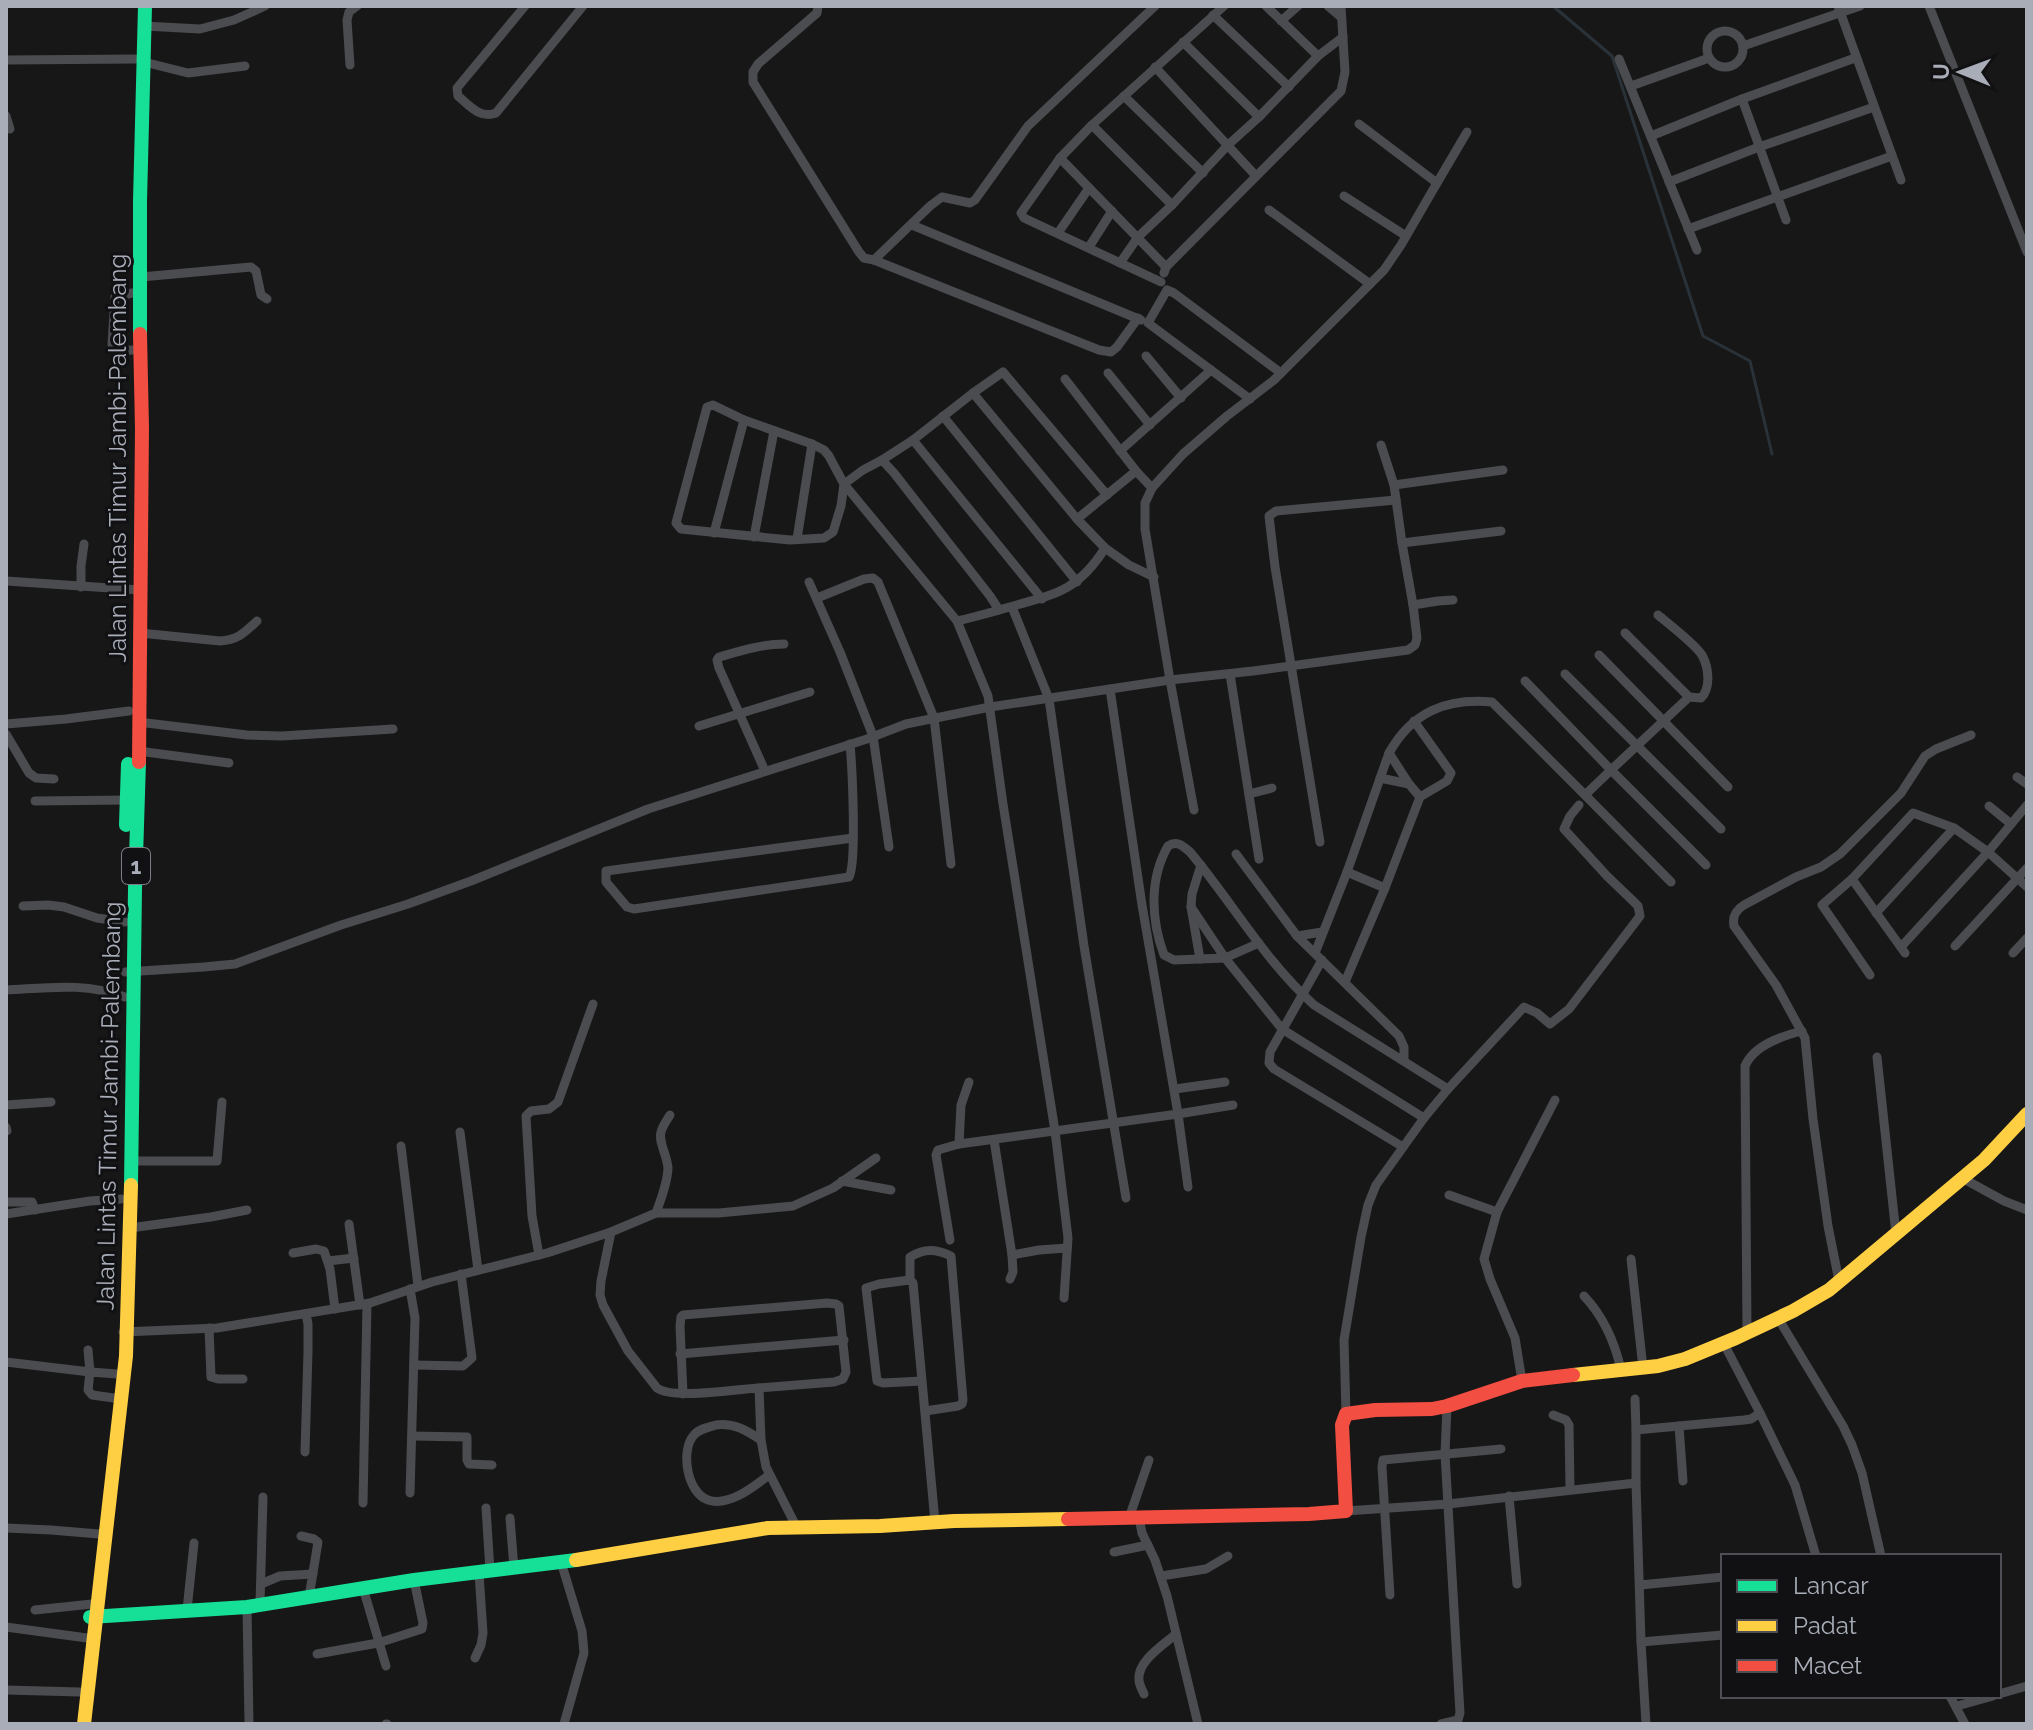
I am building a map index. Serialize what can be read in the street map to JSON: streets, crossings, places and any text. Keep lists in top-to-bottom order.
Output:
{
  "streets": {
    "main road": ["Jalan Lintas Timur Jambi-Palembang", "1"]
  },
  "legend": ["Lancar", "Padat", "Macet"],
  "north": "left"
}
